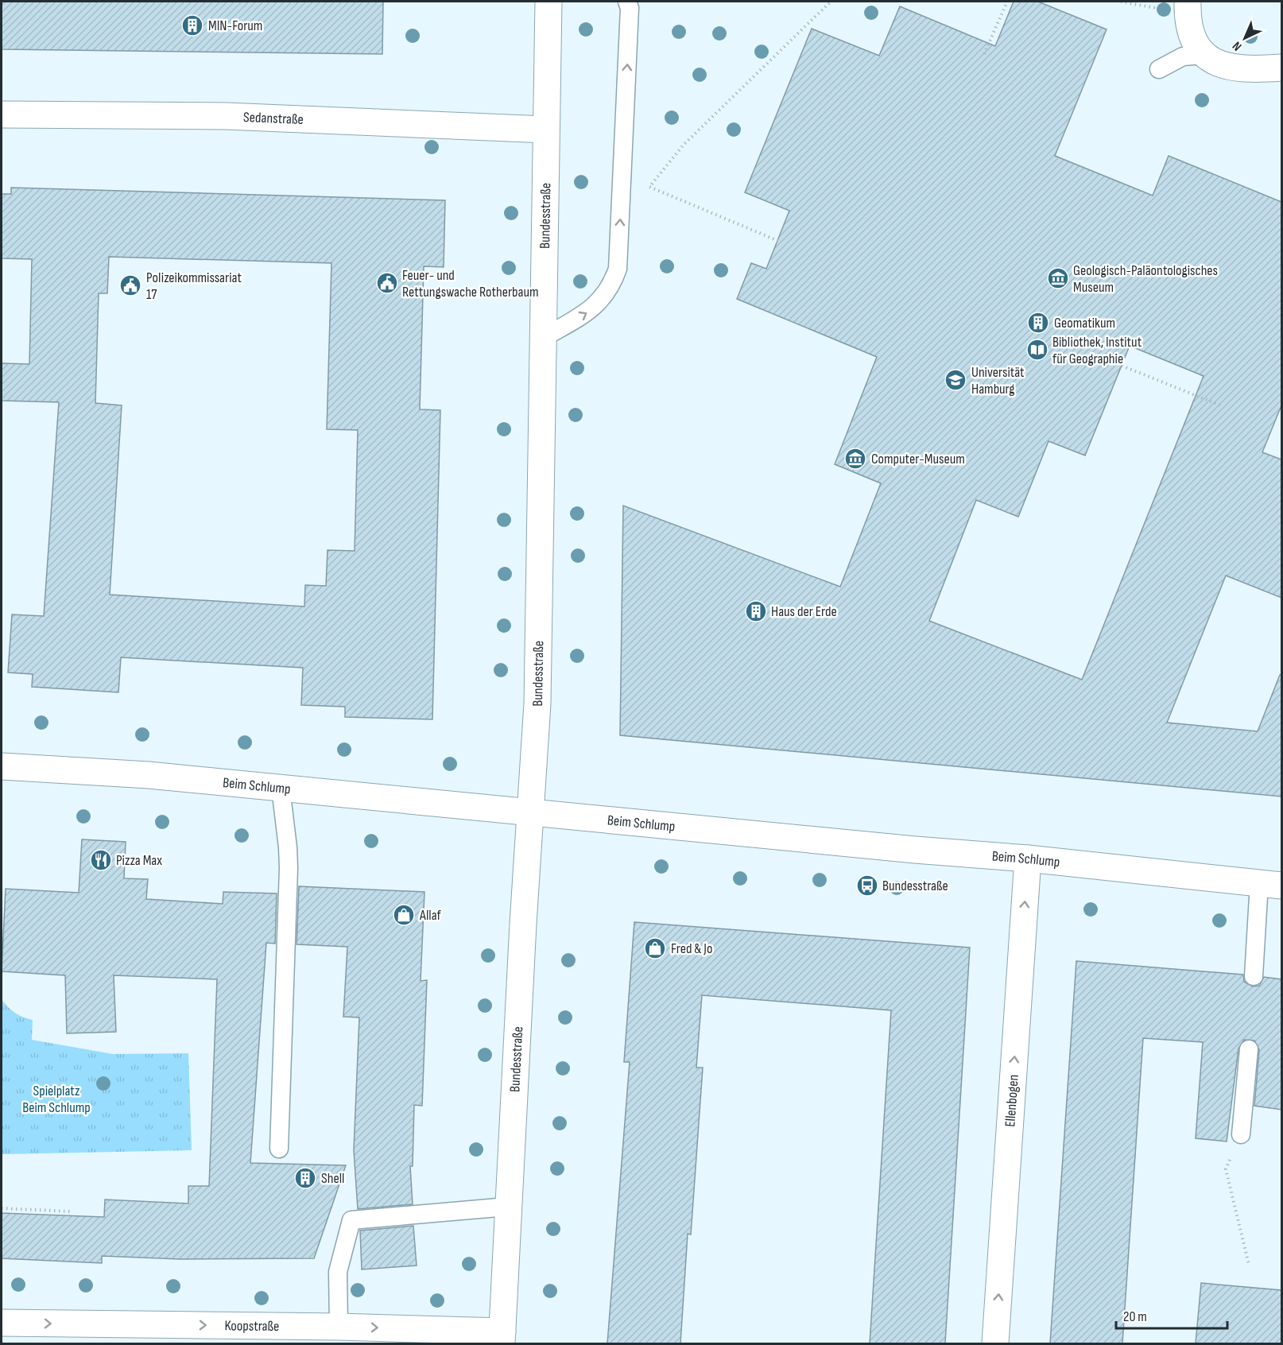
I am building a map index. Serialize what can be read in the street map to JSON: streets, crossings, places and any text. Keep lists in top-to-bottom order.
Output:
{
  "streets": {
    "street": [
      "Sedanstraße",
      "Bundesstraße",
      "Beim Schlump",
      "Ellenbogen",
      "Koopstraße"
    ]
  },
  "crossings": [
    ["Sedanstraße", "Bundesstraße"],
    ["Bundesstraße", "Beim Schlump"],
    ["Bundesstraße", "Koopstraße"],
    ["Beim Schlump", "Ellenbogen"]
  ],
  "one_way": ["Ellenbogen", "Koopstraße"],
  "parks": ["Spielplatz Beim Schlump"],
  "places": {
    "building": [
      "MIN-Forum",
      "Geomatikum",
      "Haus der Erde",
      "Shell"
    ],
    "museum": ["Geologisch-Paläontologisches Museum", "Computer-Museum"],
    "public building": ["Feuer- und Rettungswache Rotherbaum", "Polizeikommissariat 17"],
    "library": ["Bibliothek, Institut für Geographie"],
    "school or university": ["Universität Hamburg"],
    "restaurant": ["Pizza Max"],
    "bus stop": ["Bundesstraße"],
    "shop": ["Allaf", "Fred & Jo"]
  },
  "scale_bar": "20 m",
  "north": "bottom left"
}
